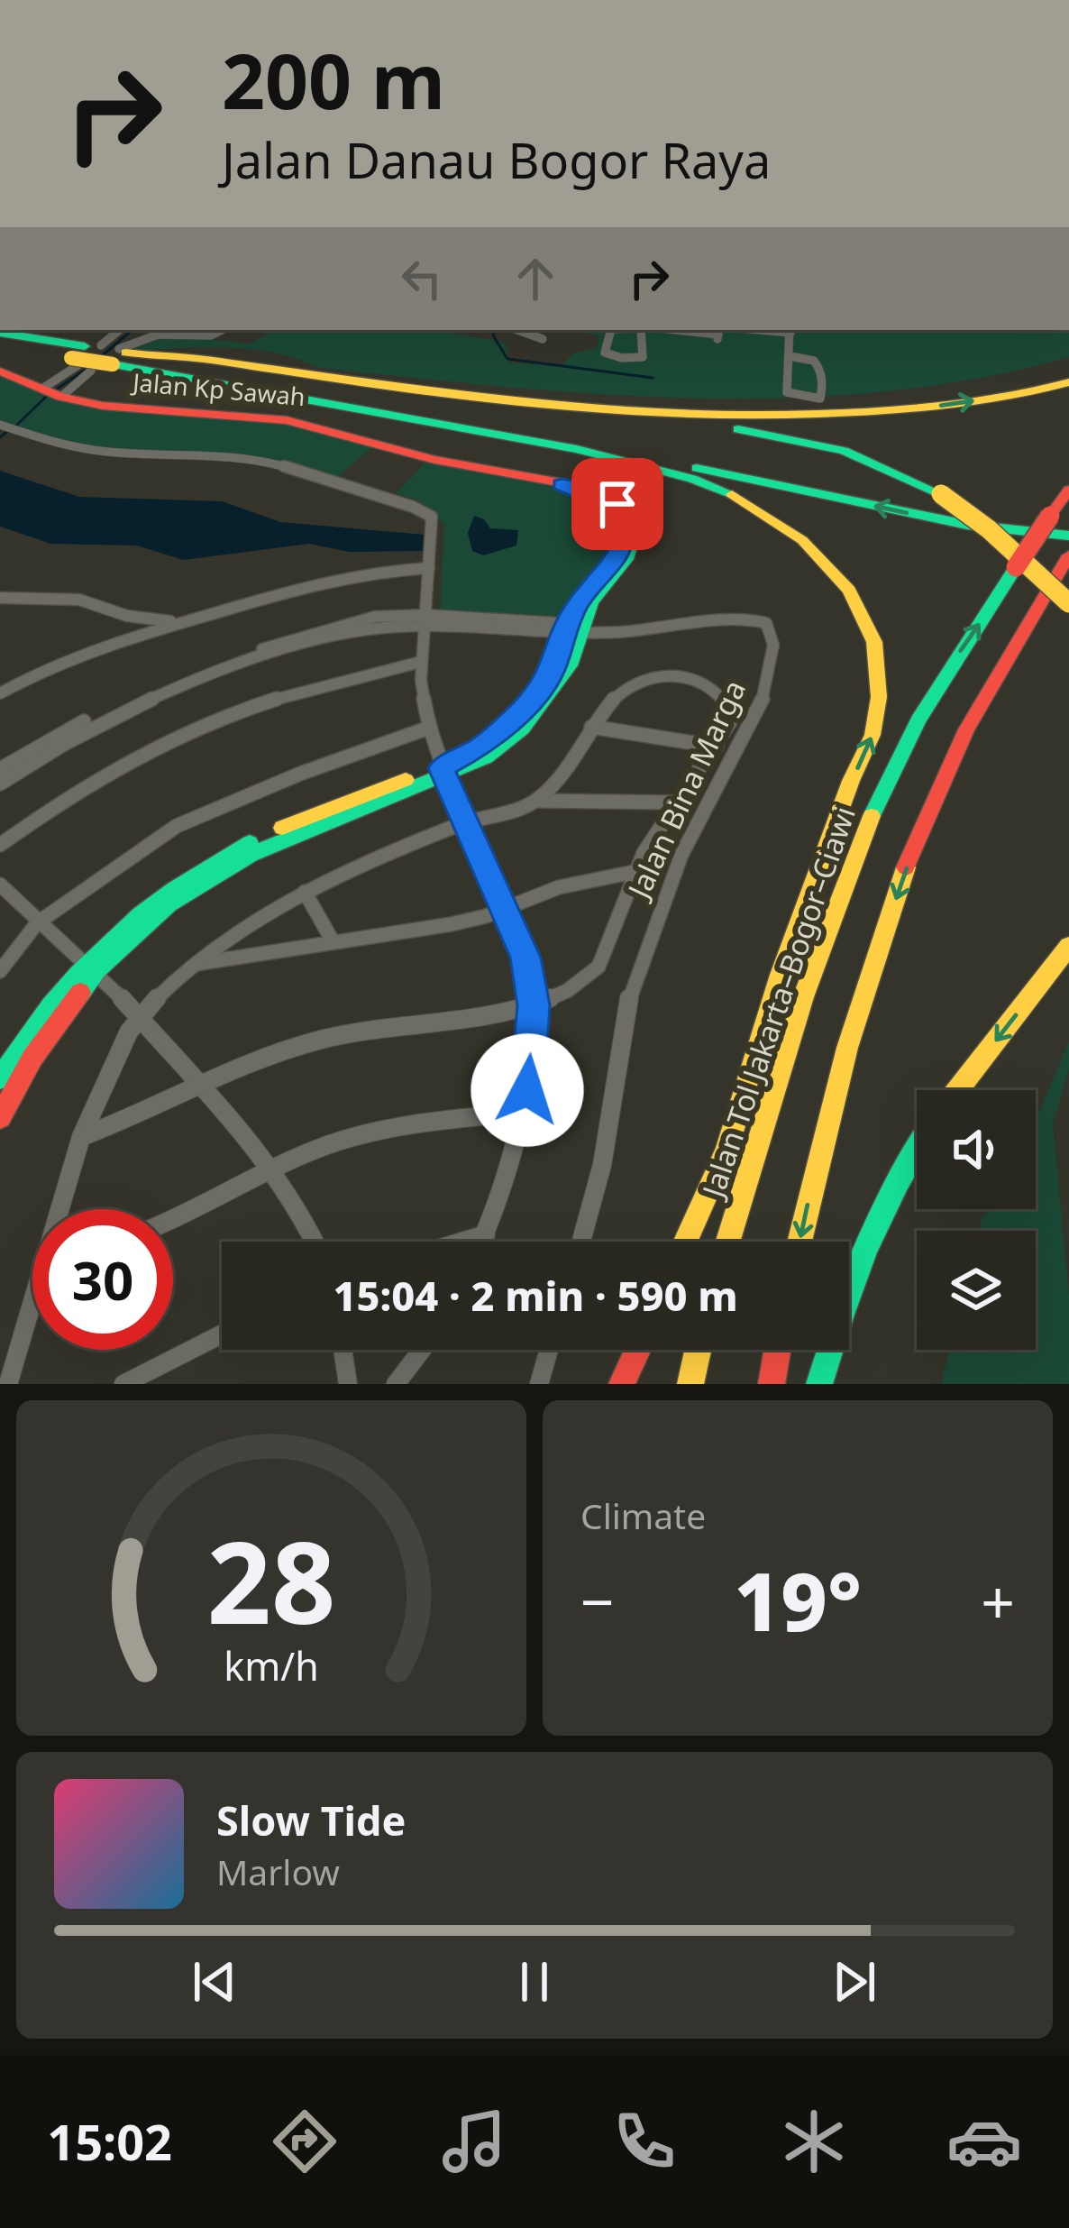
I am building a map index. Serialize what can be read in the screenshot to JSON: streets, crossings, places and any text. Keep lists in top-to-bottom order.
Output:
{
  "streets": {
    "main road": ["Jalan Kp Sawah", "Jalan Tol Jakarta–Bogor–Ciawi"],
    "street": ["Jalan Bina Marga"]
  },
  "crossings": [
    ["Jalan Kp Sawah", "Jalan Bina Marga"]
  ],
  "page": {
    "turn": ["200 m", "Jalan Danau Bogor Raya"],
    "limit": "30",
    "trip": "15:04 · 2 min · 590 m",
    "tile": "Climate",
    "heat": ["−", "19°", "+"],
    "song": ["Slow Tide", "Marlow"],
    "tabs": "15:02",
    "gauge": ["28", "km/h"]
  }
}
